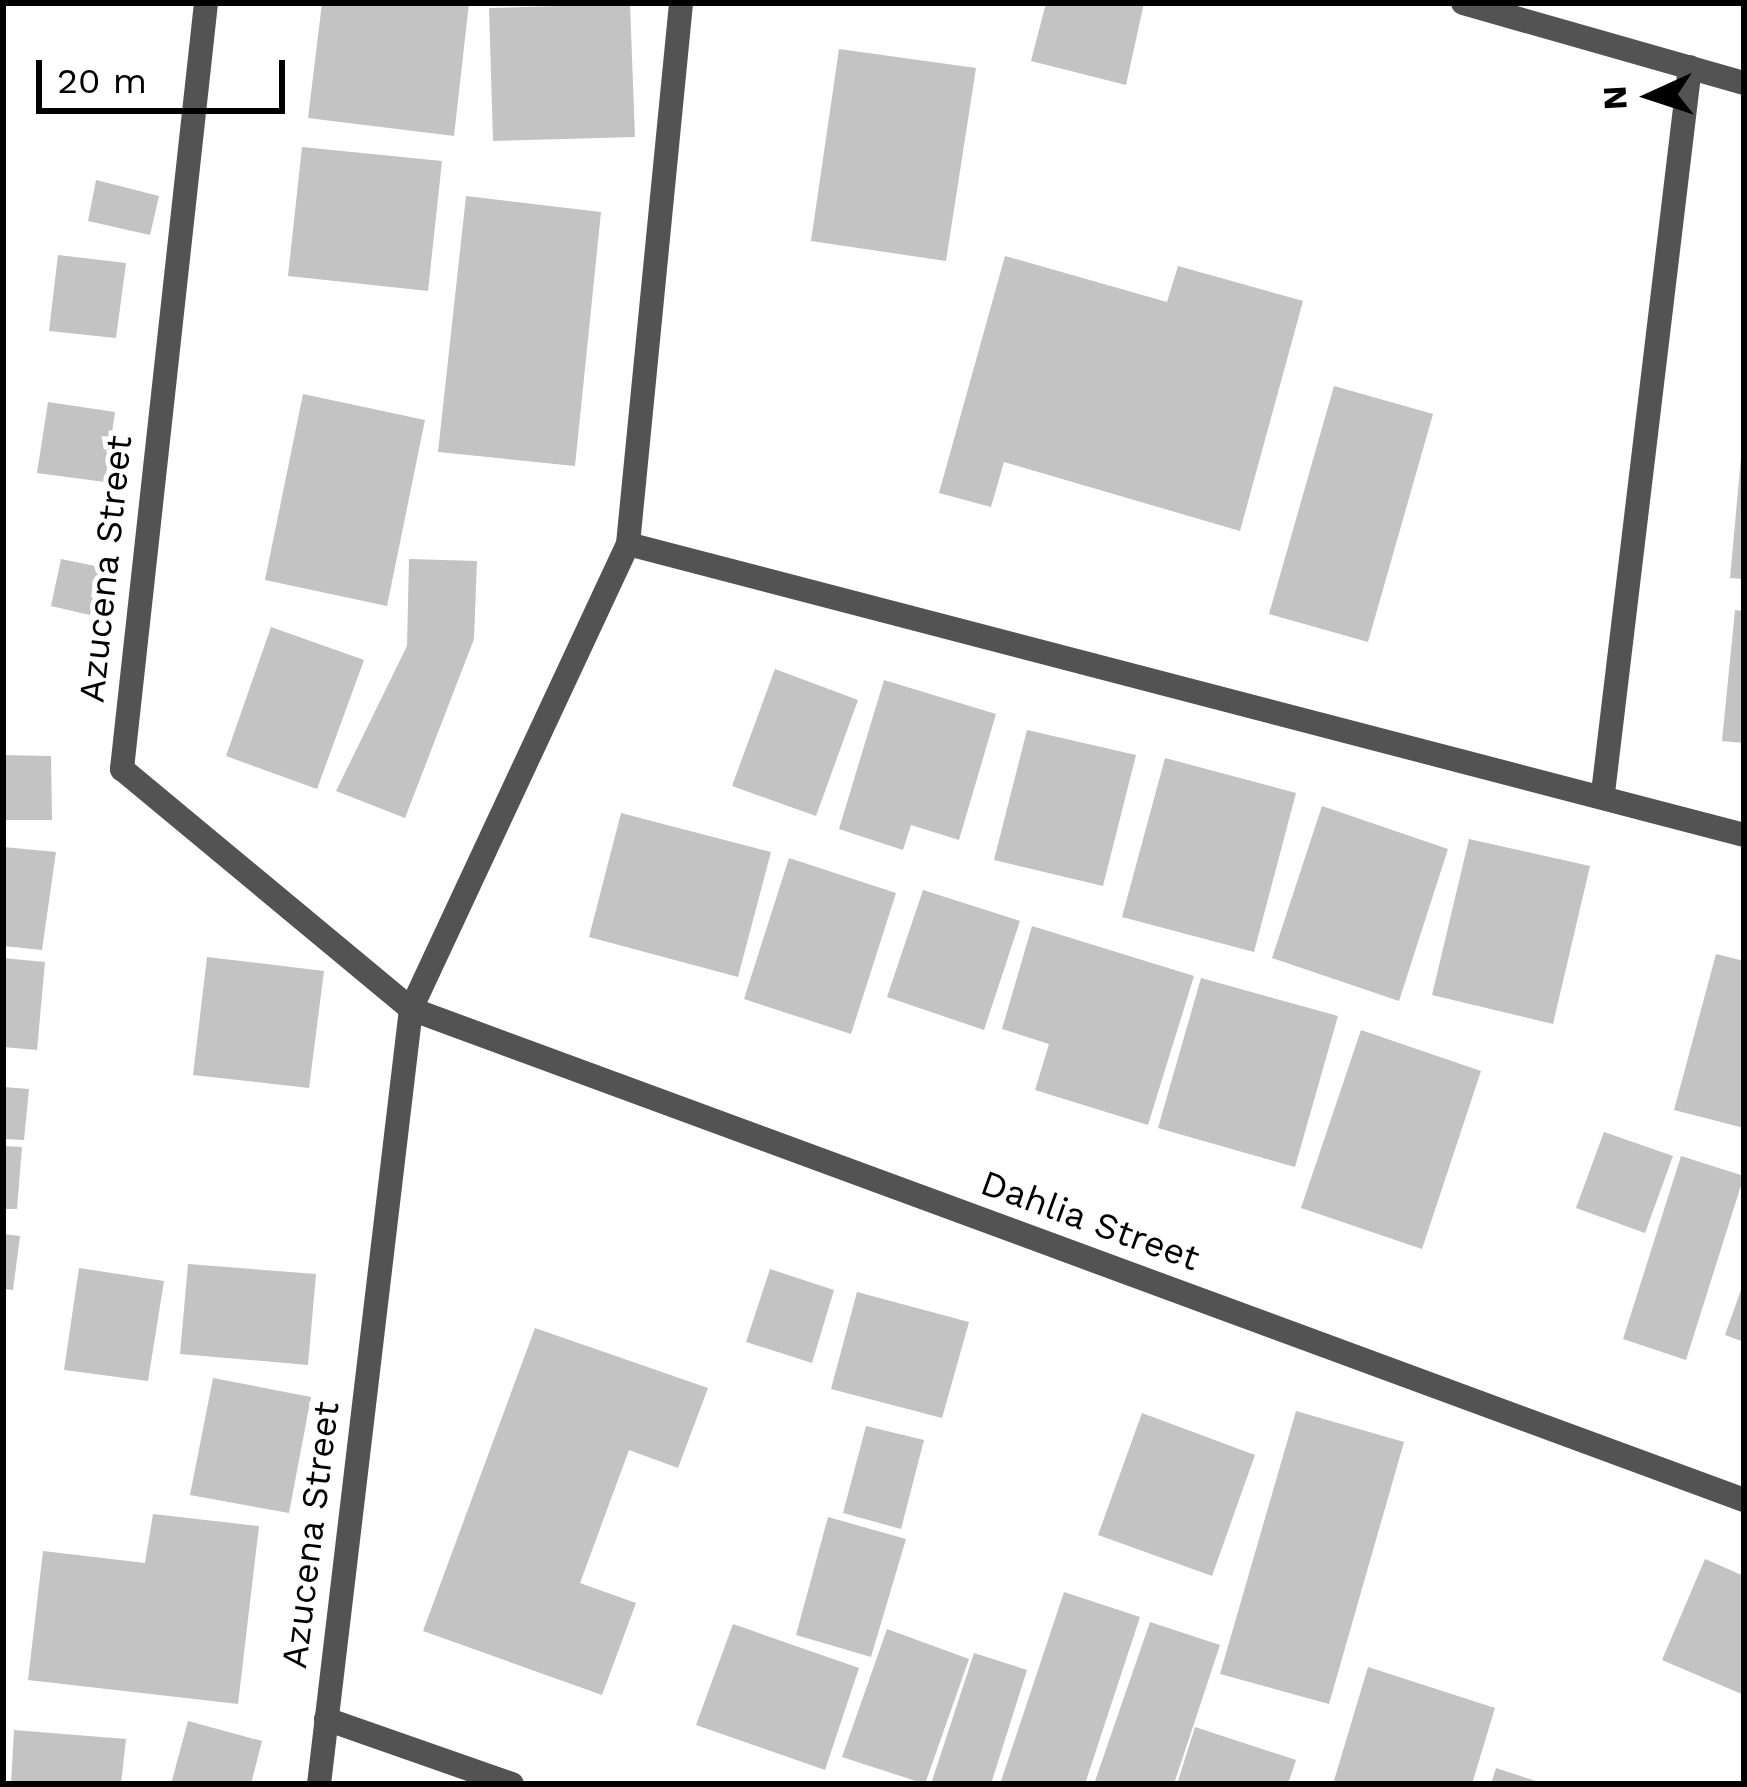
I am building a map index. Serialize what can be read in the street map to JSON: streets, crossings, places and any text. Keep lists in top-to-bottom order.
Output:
{
  "streets": {
    "street": ["Azucena Street", "Dahlia Street"]
  },
  "crossings": [
    ["Azucena Street", "Dahlia Street"]
  ],
  "scale_bar": "20 m",
  "north": "left"
}
